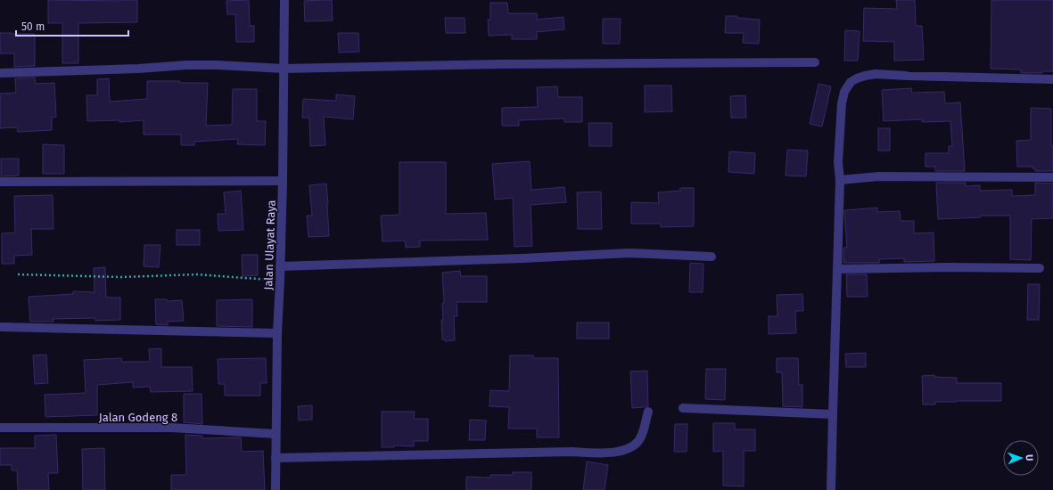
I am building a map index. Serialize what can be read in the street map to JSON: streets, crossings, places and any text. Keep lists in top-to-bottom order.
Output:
{
  "streets": {
    "street": ["Jalan Ulayat Raya", "Jalan Godeng 8"]
  },
  "crossings": [
    ["Jalan Ulayat Raya", "Jalan Godeng 8"]
  ],
  "scale_bar": "50 m",
  "north": "right"
}
